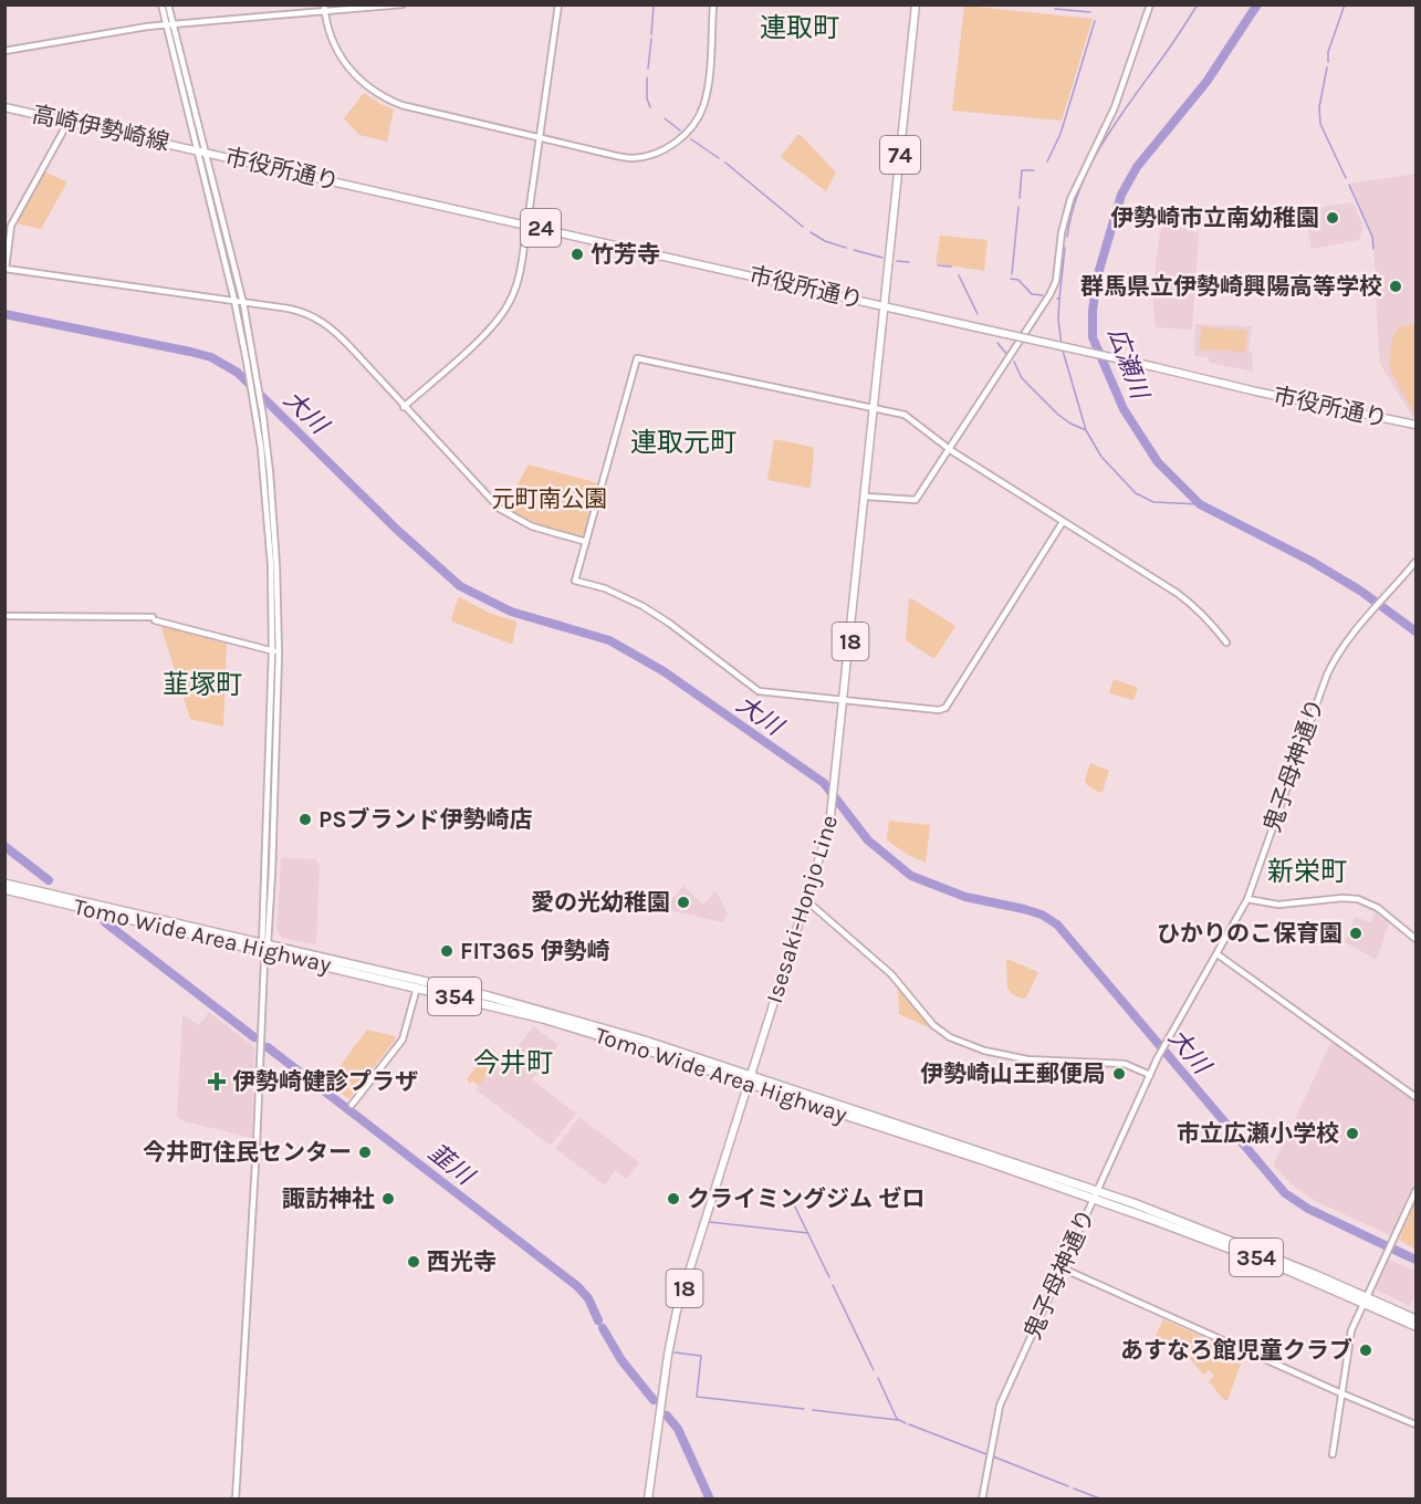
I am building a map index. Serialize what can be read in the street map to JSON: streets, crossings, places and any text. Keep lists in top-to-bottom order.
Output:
{
  "streets": {
    "highway": ["Tomo Wide Area Highway", "354"],
    "main road": [
      "高崎伊勢崎線",
      "74",
      "市役所通り",
      "24",
      "18",
      "Isesaki-Honjo Line"
    ],
    "street": ["鬼子母神通り"]
  },
  "crossings": [
    ["高崎伊勢崎線", "市役所通り"],
    ["74", "市役所通り"],
    ["74", "Isesaki-Honjo Line"],
    ["市役所通り", "Isesaki-Honjo Line"],
    ["鬼子母神通り", "Tomo Wide Area Highway"],
    ["Isesaki-Honjo Line", "Tomo Wide Area Highway"]
  ],
  "districts": [
    "連取町",
    "連取元町",
    "韮塚町",
    "新栄町",
    "今井町"
  ],
  "water": ["広瀬川", "大川", "韮川"],
  "parks": ["元町南公園"],
  "places": {
    "other": [
      "伊勢崎市立南幼稚園",
      "竹芳寺",
      "群馬県立伊勢崎興陽高等学校",
      "PSブランド伊勢崎店",
      "愛の光幼稚園",
      "ひかりのこ保育園",
      "FIT365 伊勢崎",
      "伊勢崎山王郵便局",
      "市立広瀬小学校",
      "今井町住民センター",
      "諏訪神社",
      "クライミングジム ゼロ",
      "西光寺",
      "あすなろ館児童クラブ"
    ],
    "health": ["伊勢崎健診プラザ"]
  }
}
